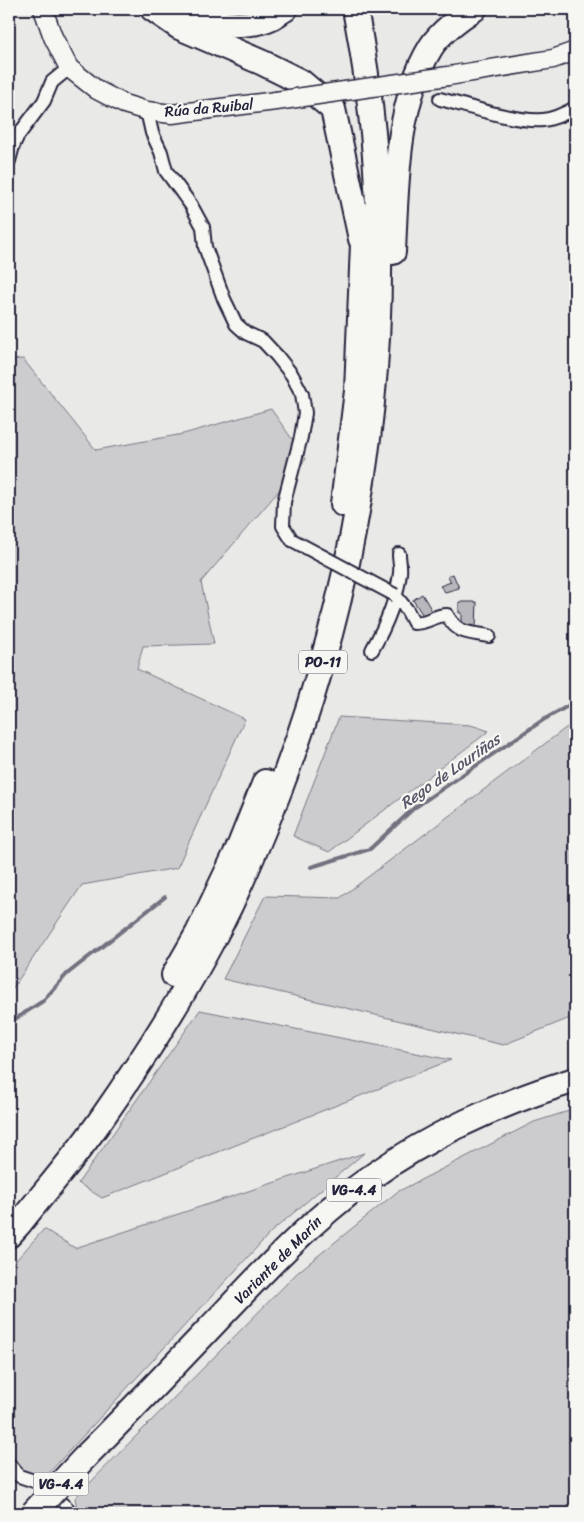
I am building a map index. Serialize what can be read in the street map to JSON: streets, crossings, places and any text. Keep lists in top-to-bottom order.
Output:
{
  "streets": {
    "highway": ["PO-11", "VG-4.4", "Variante de Marín"],
    "street": ["Rúa da Ruibal"]
  },
  "water": ["Rego de Louriñas"]
}
